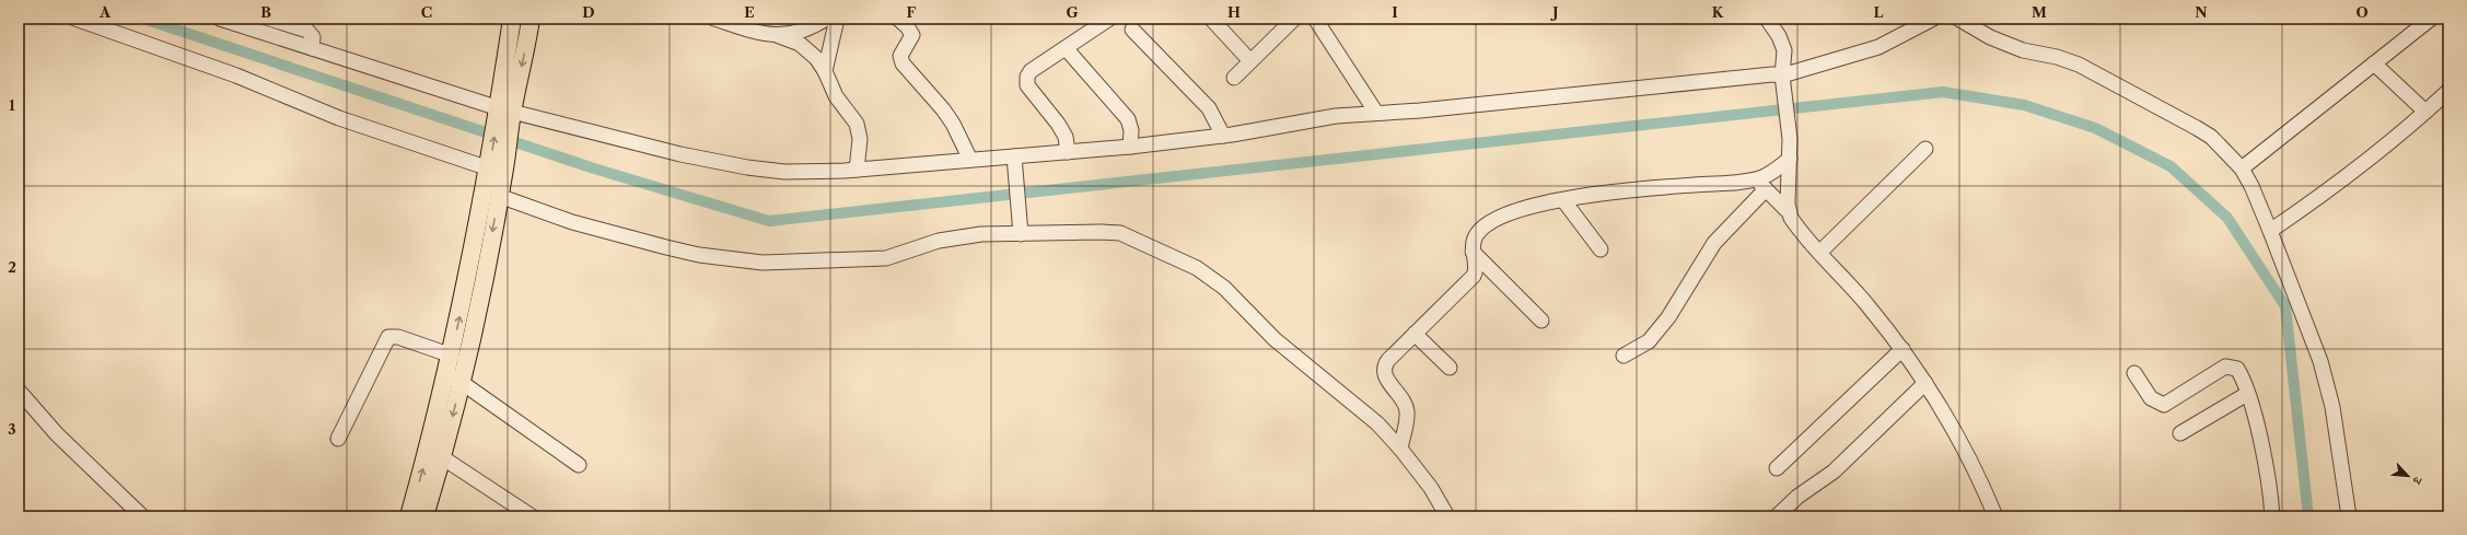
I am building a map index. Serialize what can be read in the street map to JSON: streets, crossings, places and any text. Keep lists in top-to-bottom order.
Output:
{
  "north": "bottom right",
  "grid": {
    "columns": [
      "A",
      "B",
      "C",
      "D",
      "E",
      "F",
      "G",
      "H",
      "I",
      "J",
      "K",
      "L",
      "M",
      "N",
      "O"
    ],
    "rows": ["1", "2", "3"]
  }
}
